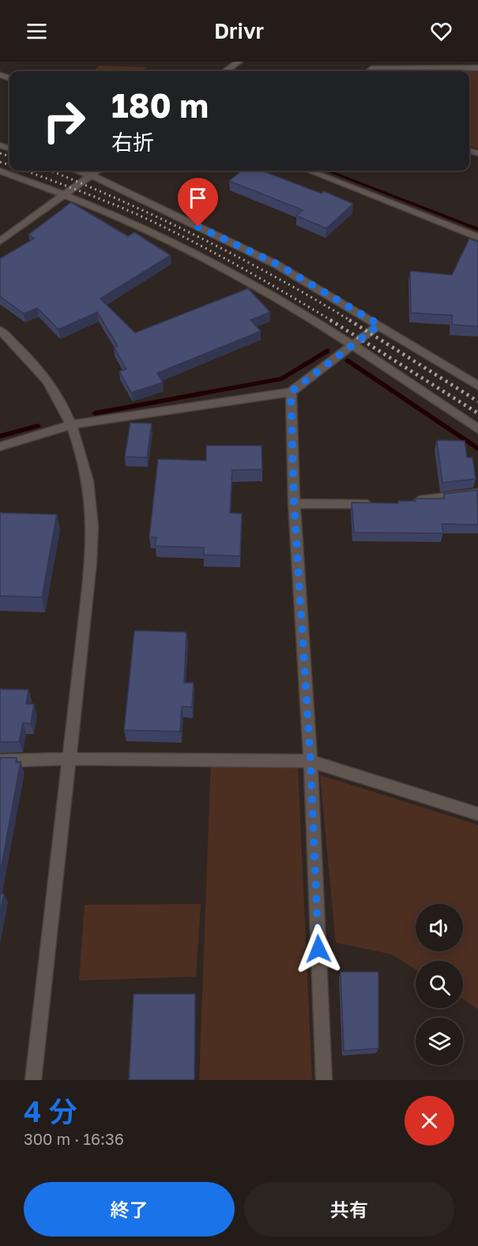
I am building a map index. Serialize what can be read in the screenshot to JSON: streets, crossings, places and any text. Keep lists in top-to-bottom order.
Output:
{
  "page": {
    "header": "Drivr",
    "turn": ["180 m", "右折"],
    "heading": ["4 分", "300 m · 16:36"],
    "buttons": ["終了", "共有"]
  }
}
